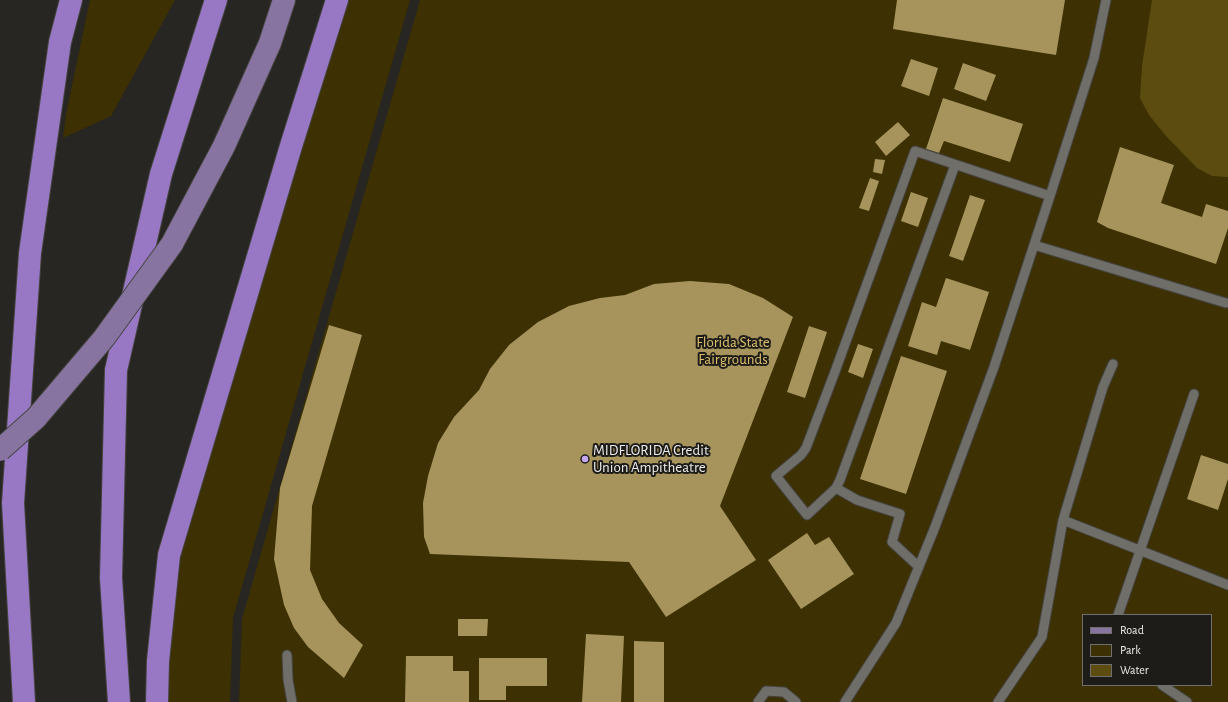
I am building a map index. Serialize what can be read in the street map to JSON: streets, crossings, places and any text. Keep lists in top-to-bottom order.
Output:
{
  "parks": ["Florida State Fairgrounds"],
  "places": ["MIDFLORIDA Credit Union Ampitheatre"],
  "legend": ["Road", "Park", "Water"]
}
